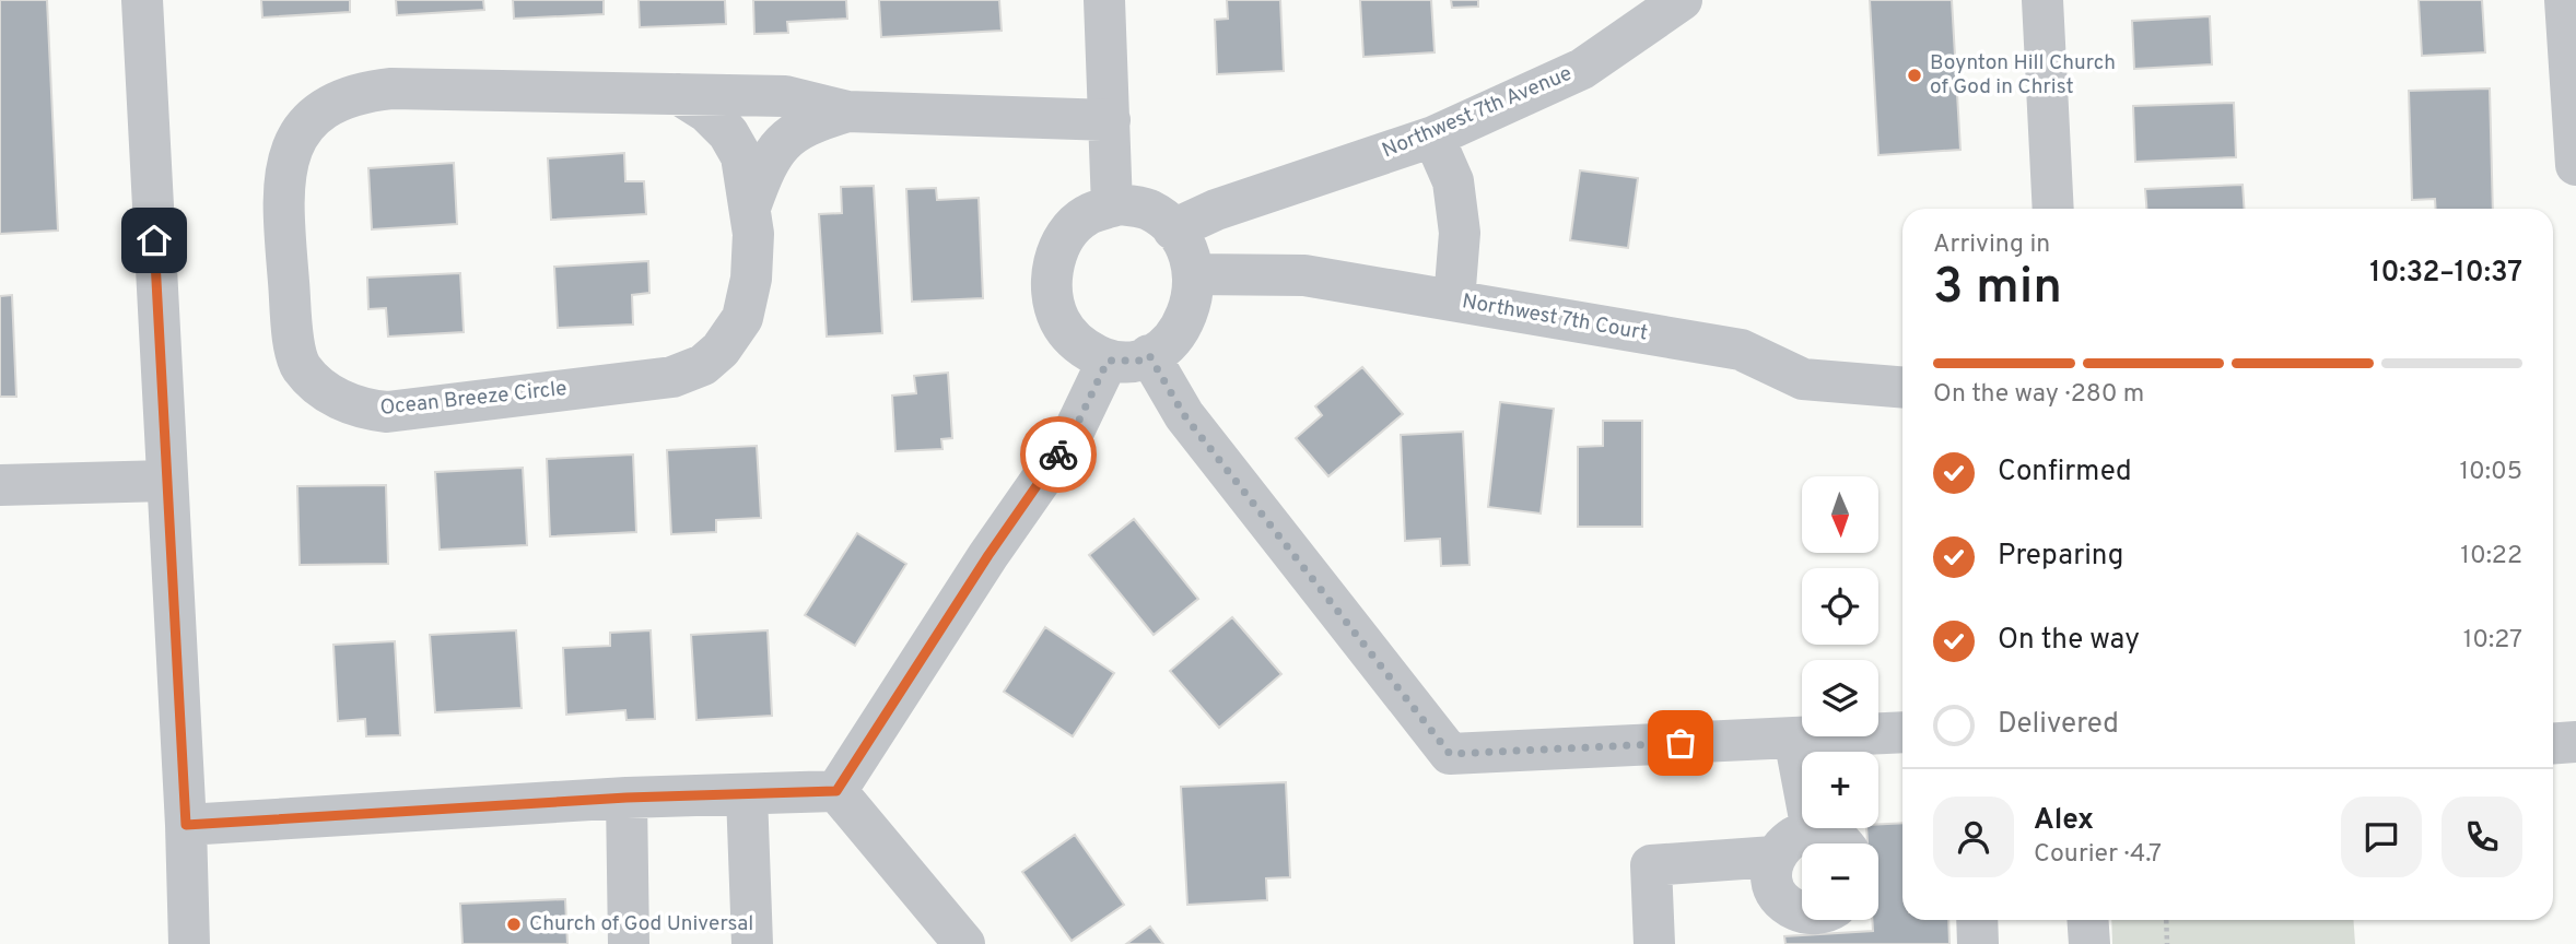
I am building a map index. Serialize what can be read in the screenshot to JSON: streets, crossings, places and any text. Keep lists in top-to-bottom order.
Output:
{
  "streets": {
    "street": ["Northwest 7th Avenue", "Northwest 7th Court", "Ocean Breeze Circle"]
  },
  "crossings": [
    ["Northwest 7th Avenue", "Northwest 7th Court"]
  ],
  "places": ["Boynton Hill Church of God in Christ", "Church of God Universal"],
  "north": "bottom",
  "page": {
    "heading": ["3 min", "Arriving in", "10:32–10:37"],
    "panel": ["Alex", "Courier · 4.7"],
    "bar": "On the way · 280 m",
    "list": [
      ["Confirmed", "10:05"],
      ["Preparing", "10:22"],
      ["On the way", "10:27"],
      "Delivered"
    ],
    "map_buttons": ["+", "−"]
  }
}
